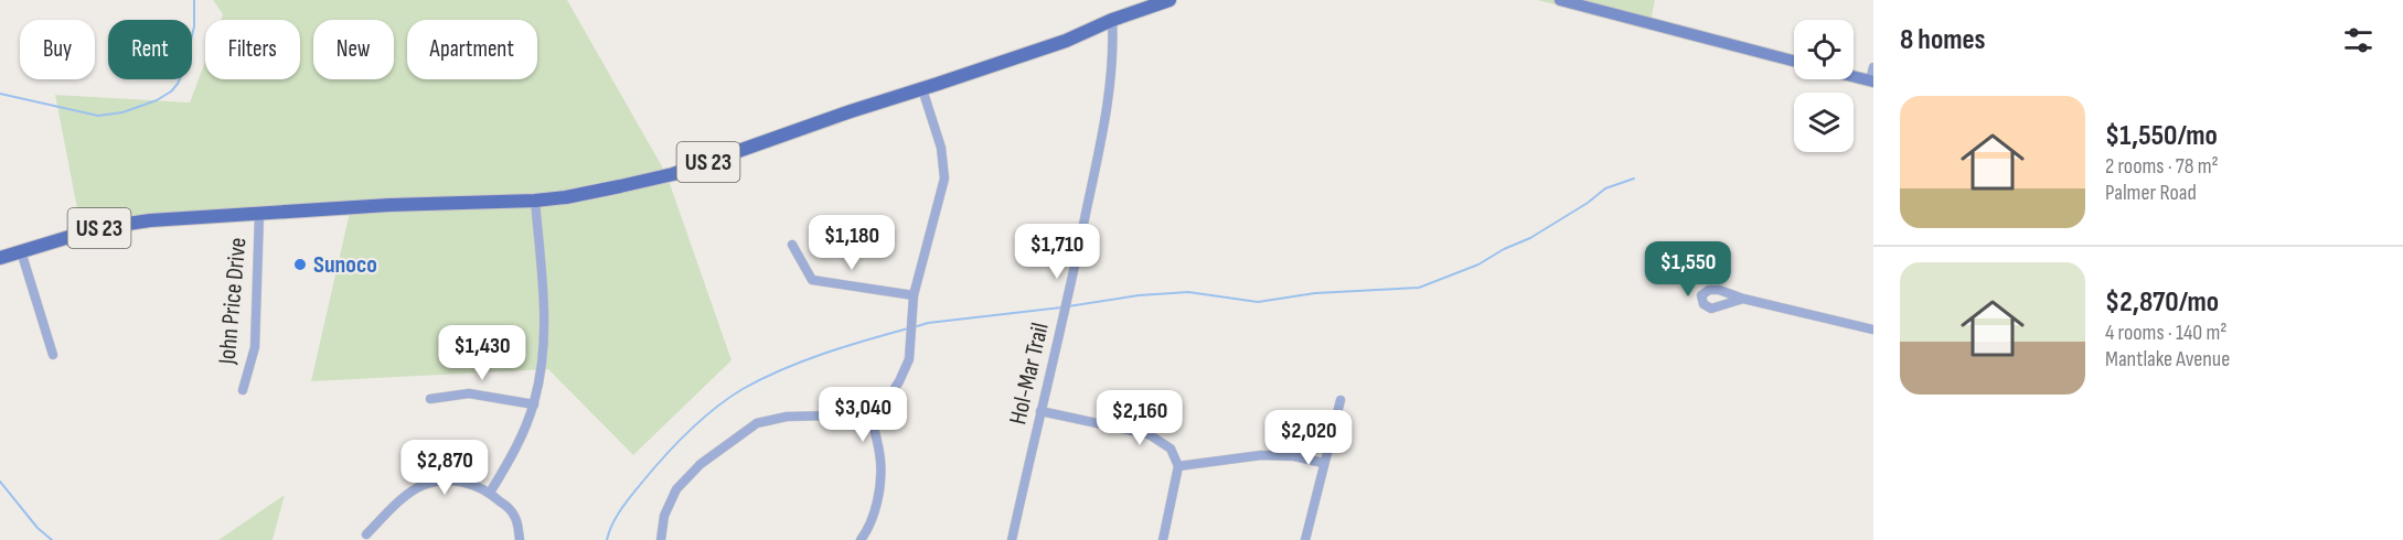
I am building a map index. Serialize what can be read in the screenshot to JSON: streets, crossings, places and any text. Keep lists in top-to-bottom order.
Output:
{
  "streets": {
    "main road": ["US 23"],
    "street": ["John Price Drive", "Hol-Mar Trail"]
  },
  "crossings": [
    ["US 23", "John Price Drive"],
    ["US 23", "Hol-Mar Trail"]
  ],
  "places": ["Sunoco"],
  "page": {
    "heading": "8 homes",
    "chip": [
      "Buy",
      "Rent",
      "Filters",
      "New",
      "Apartment"
    ],
    "list": [
      {
        "name": "$1,550/mo",
        "note": "2 rooms · 78 m² · Palmer Road"
      },
      {
        "name": "$2,870/mo",
        "note": "4 rooms · 140 m² · Mantlake Avenue"
      }
    ],
    "price": [
      "$1,180",
      "$1,710",
      "$1,550",
      "$1,430",
      "$3,040",
      "$2,160",
      "$2,020",
      "$2,870"
    ]
  }
}
